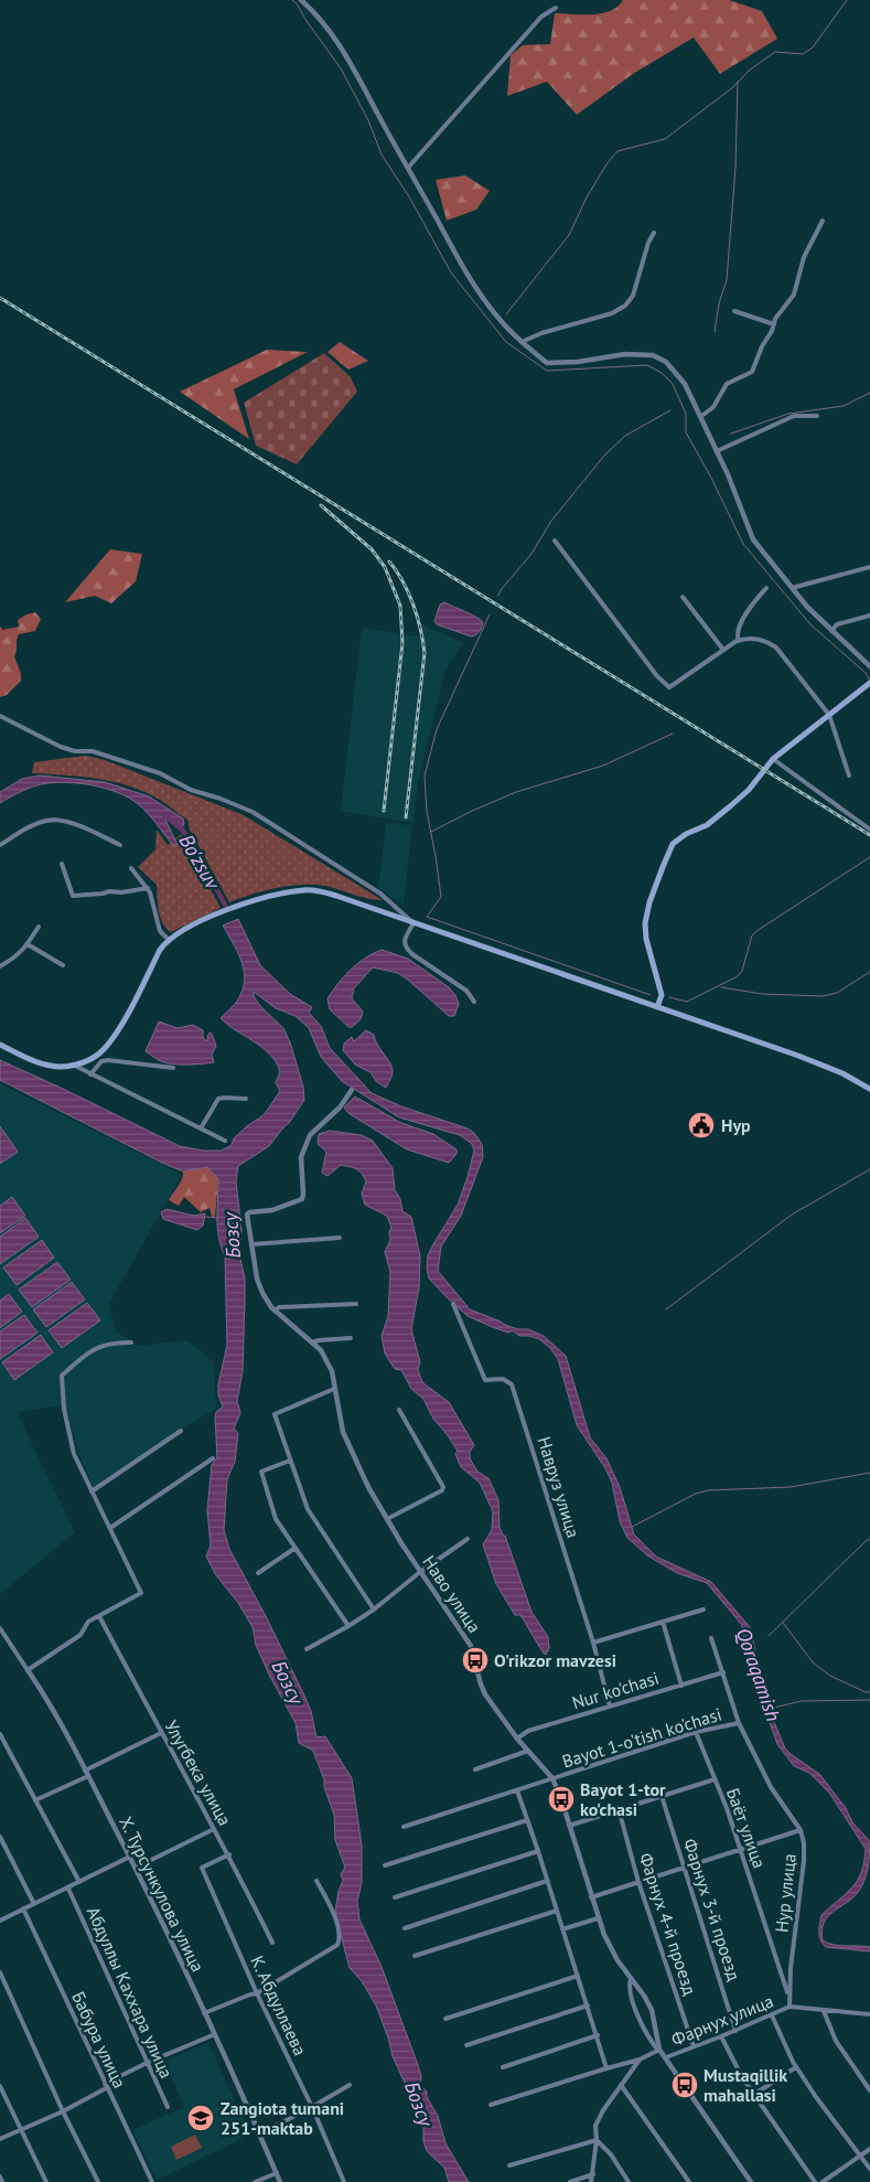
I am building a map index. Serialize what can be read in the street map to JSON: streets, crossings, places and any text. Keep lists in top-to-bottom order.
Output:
{
  "streets": {
    "street": [
      "Навруз улица",
      "Наво улица",
      "Nur ko'chasi",
      "Bayot 1-o'tish ko'chasi",
      "Улугбека улица",
      "Баёт улица",
      "Нур улица",
      "Х. Турсункулова улица",
      "Фарнух 3-й проезд",
      "Фарнух 4-й проезд",
      "Абдуллы Каххара улица",
      "К. Абдуллаева",
      "Фарнух улица",
      "Бабура улица"
    ]
  },
  "crossings": [
    ["Навруз улица", "Nur ko'chasi"],
    ["Наво улица", "Nur ko'chasi"],
    ["Наво улица", "Bayot 1-o'tish ko'chasi"],
    ["Nur ko'chasi", "Нур улица"],
    ["Bayot 1-o'tish ko'chasi", "Баёт улица"],
    ["Bayot 1-o'tish ko'chasi", "Нур улица"],
    ["Улугбека улица", "К. Абдуллаева"],
    ["Баёт улица", "Нур улица"],
    ["Нур улица", "Фарнух улица"],
    ["Фарнух 3-й проезд", "Фарнух улица"],
    ["Фарнух 4-й проезд", "Фарнух улица"]
  ],
  "water": ["Bo'zsuv", "Бозсу", "Qoraqamish"],
  "places": {
    "public building": ["Нур"],
    "bus stop": ["O'rikzor mavzesi", "Bayot 1-tor ko'chasi", "Mustaqillik mahallasi"],
    "school or university": ["Zangiota tumani 251-maktab"]
  }
}
